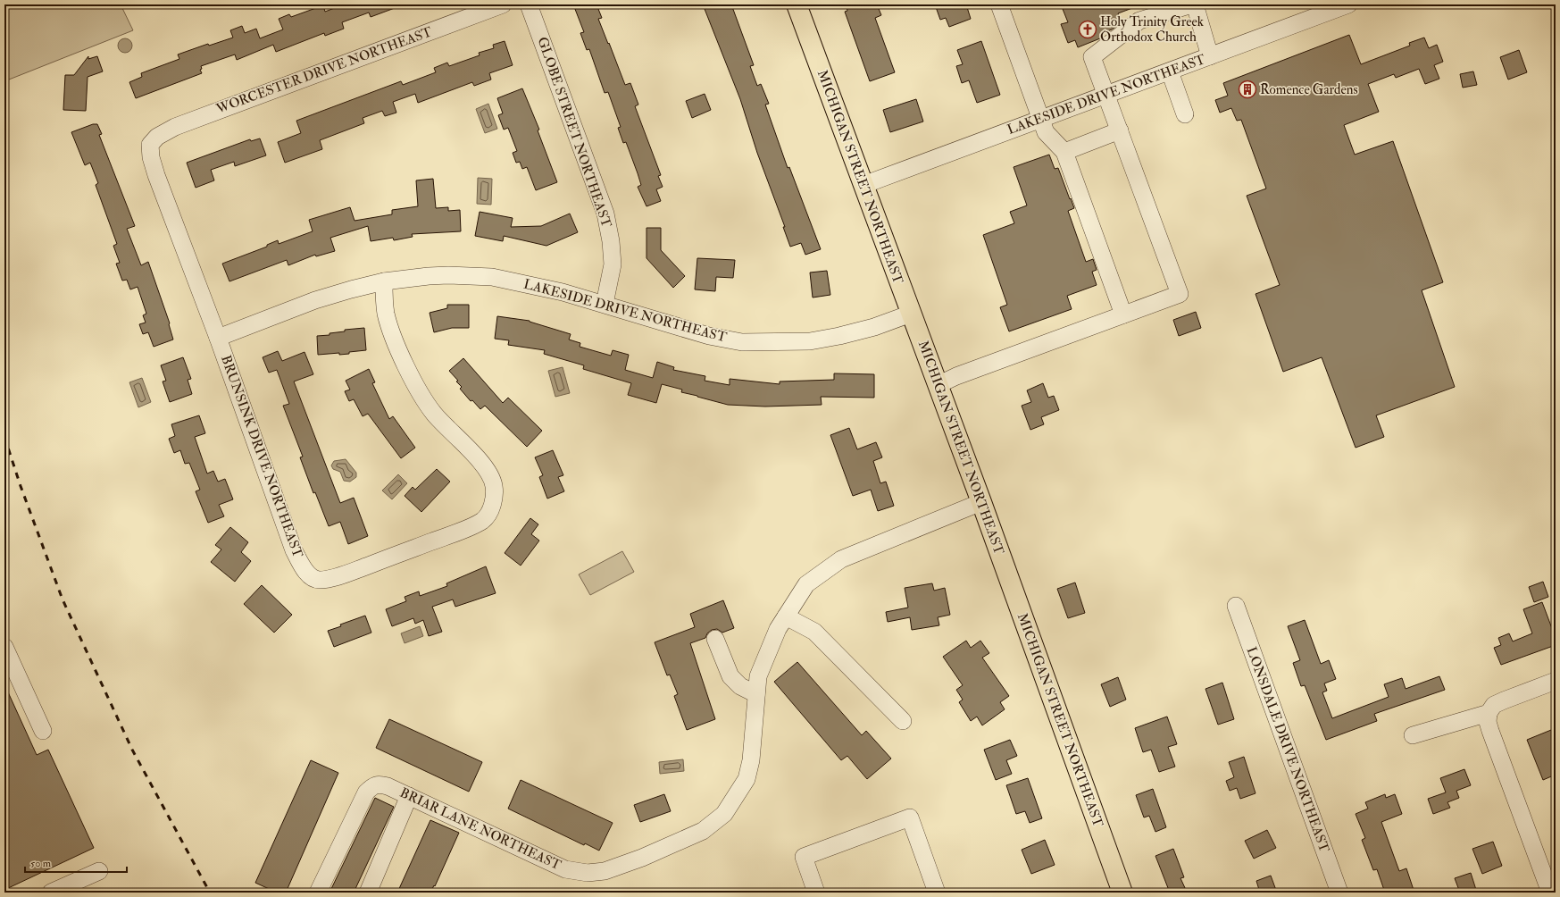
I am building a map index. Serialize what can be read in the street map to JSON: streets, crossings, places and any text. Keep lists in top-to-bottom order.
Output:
{
  "streets": {
    "main road": ["MICHIGAN STREET NORTHEAST"],
    "street": [
      "WORCESTER DRIVE NORTHEAST",
      "LAKESIDE DRIVE NORTHEAST",
      "GLOBE STREET NORTHEAST",
      "BRUNSINK DRIVE NORTHEAST",
      "LONSDALE DRIVE NORTHEAST",
      "BRIAR LANE NORTHEAST"
    ]
  },
  "crossings": [
    ["WORCESTER DRIVE NORTHEAST", "BRUNSINK DRIVE NORTHEAST"],
    ["LAKESIDE DRIVE NORTHEAST", "GLOBE STREET NORTHEAST"],
    ["LAKESIDE DRIVE NORTHEAST", "MICHIGAN STREET NORTHEAST"],
    ["LAKESIDE DRIVE NORTHEAST", "BRUNSINK DRIVE NORTHEAST"],
    ["MICHIGAN STREET NORTHEAST", "BRIAR LANE NORTHEAST"]
  ],
  "places": {
    "church": ["Holy Trinity Greek Orthodox Church"],
    "building": ["Romence Gardens"]
  },
  "scale_bar": "50 m"
}
